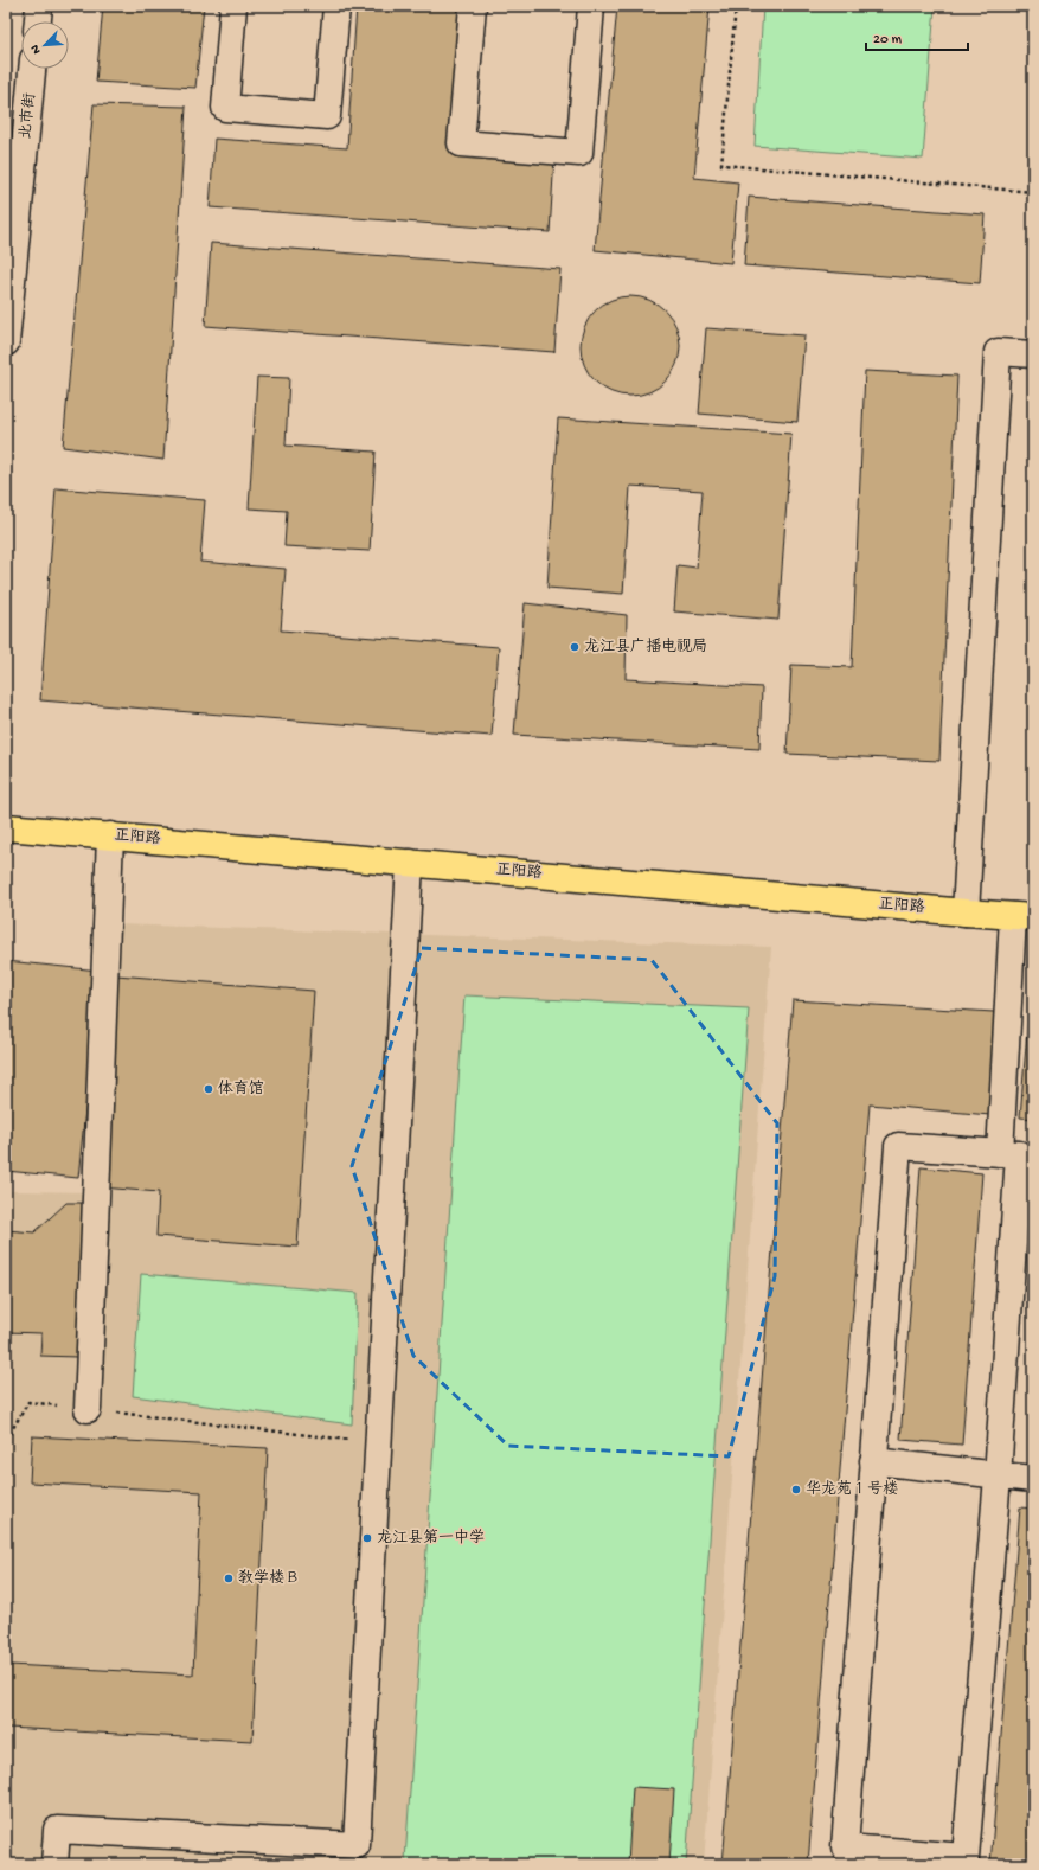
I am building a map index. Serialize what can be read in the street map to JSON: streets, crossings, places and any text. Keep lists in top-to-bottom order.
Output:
{
  "streets": {
    "main road": ["正阳路"],
    "street": ["北市街"]
  },
  "places": [
    "龙江县广播电视局",
    "体育馆",
    "华龙苑１号楼",
    "龙江县第一中学",
    "教学楼Ｂ"
  ],
  "scale_bar": "20 m",
  "north": "bottom left"
}
